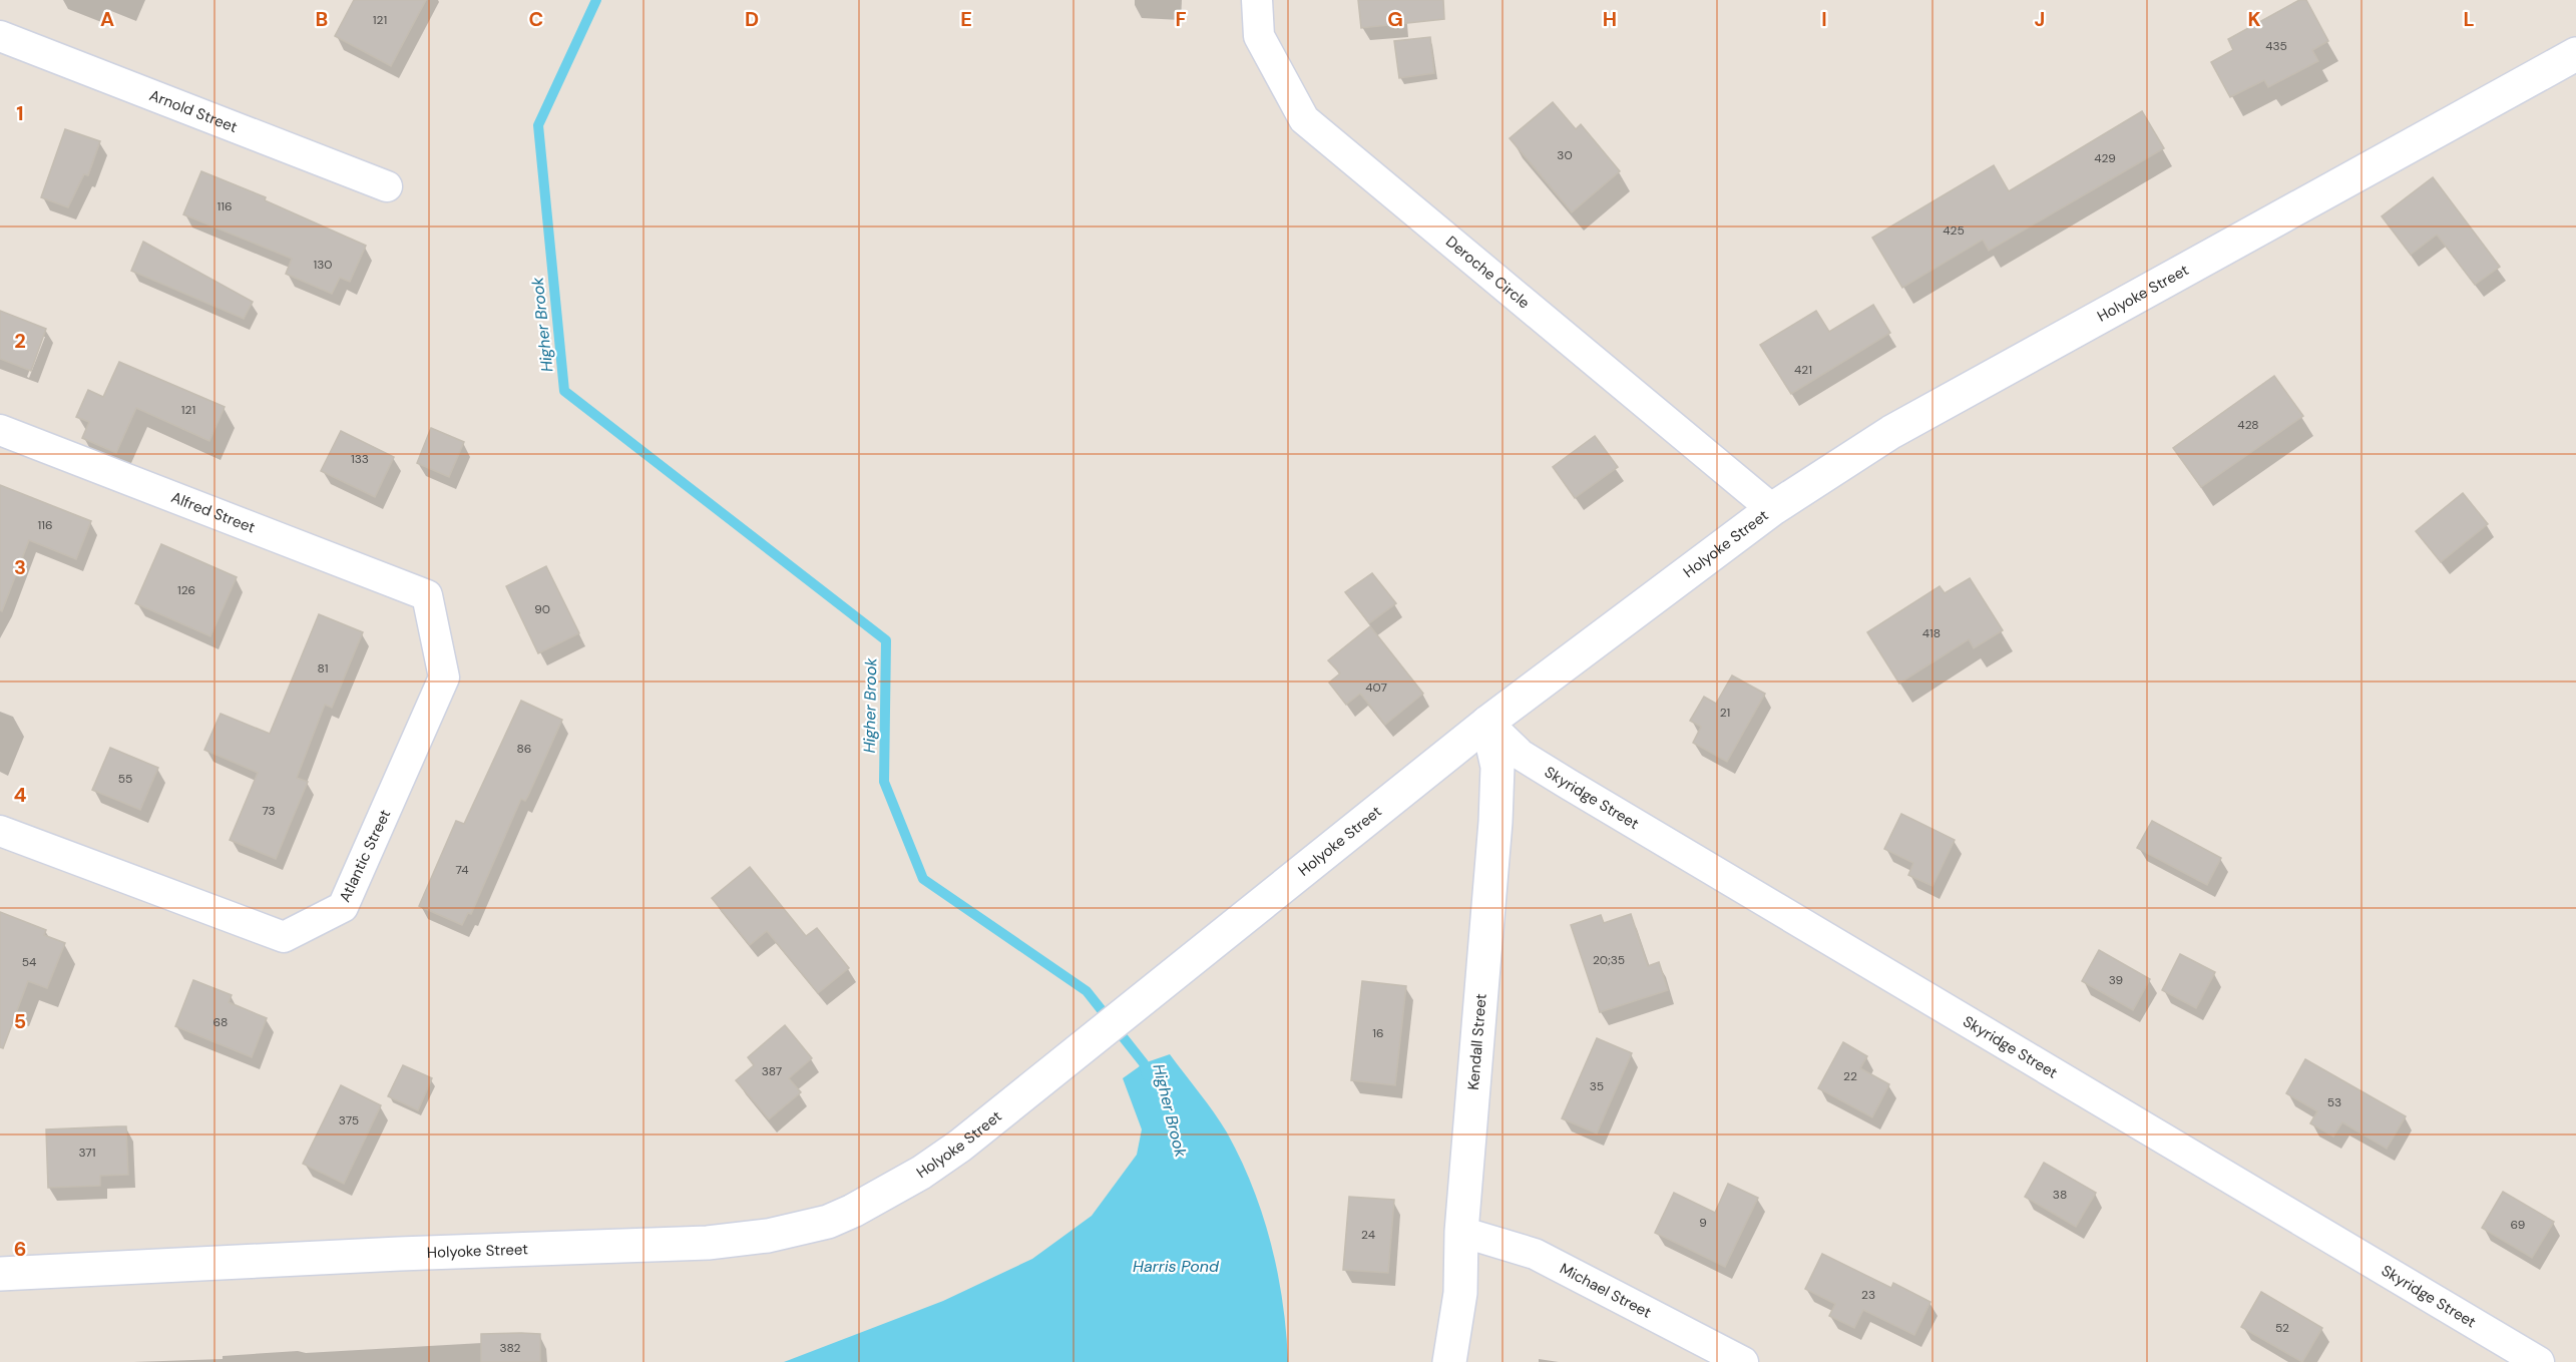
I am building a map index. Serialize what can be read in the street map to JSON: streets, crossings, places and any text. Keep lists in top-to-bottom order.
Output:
{
  "streets": {
    "main road": ["Holyoke Street", "Kendall Street"],
    "street": [
      "Arnold Street",
      "Deroche Circle",
      "Alfred Street",
      "Skyridge Street",
      "Atlantic Street",
      "Michael Street"
    ]
  },
  "crossings": [
    ["Deroche Circle", "Holyoke Street"],
    ["Holyoke Street", "Skyridge Street"],
    ["Holyoke Street", "Kendall Street"],
    ["Alfred Street", "Atlantic Street"],
    ["Skyridge Street", "Kendall Street"],
    ["Kendall Street", "Michael Street"]
  ],
  "water": ["Higher Brook", "Harris Pond"],
  "house_numbers": [
    "121",
    "435",
    "30",
    "429",
    "116",
    "425",
    "130",
    "421",
    "121",
    "428",
    "133",
    "116",
    "126",
    "90",
    "418",
    "81",
    "407",
    "21",
    "86",
    "55",
    "73",
    "74",
    "20;35",
    "54",
    "39",
    "68",
    "16",
    "387",
    "22",
    "35",
    "53",
    "375",
    "371",
    "38",
    "9",
    "69",
    "24",
    "23",
    "52",
    "382"
  ],
  "grid": {
    "columns": [
      "A",
      "B",
      "C",
      "D",
      "E",
      "F",
      "G",
      "H",
      "I",
      "J",
      "K",
      "L"
    ],
    "rows": [
      "1",
      "2",
      "3",
      "4",
      "5",
      "6"
    ]
  }
}
